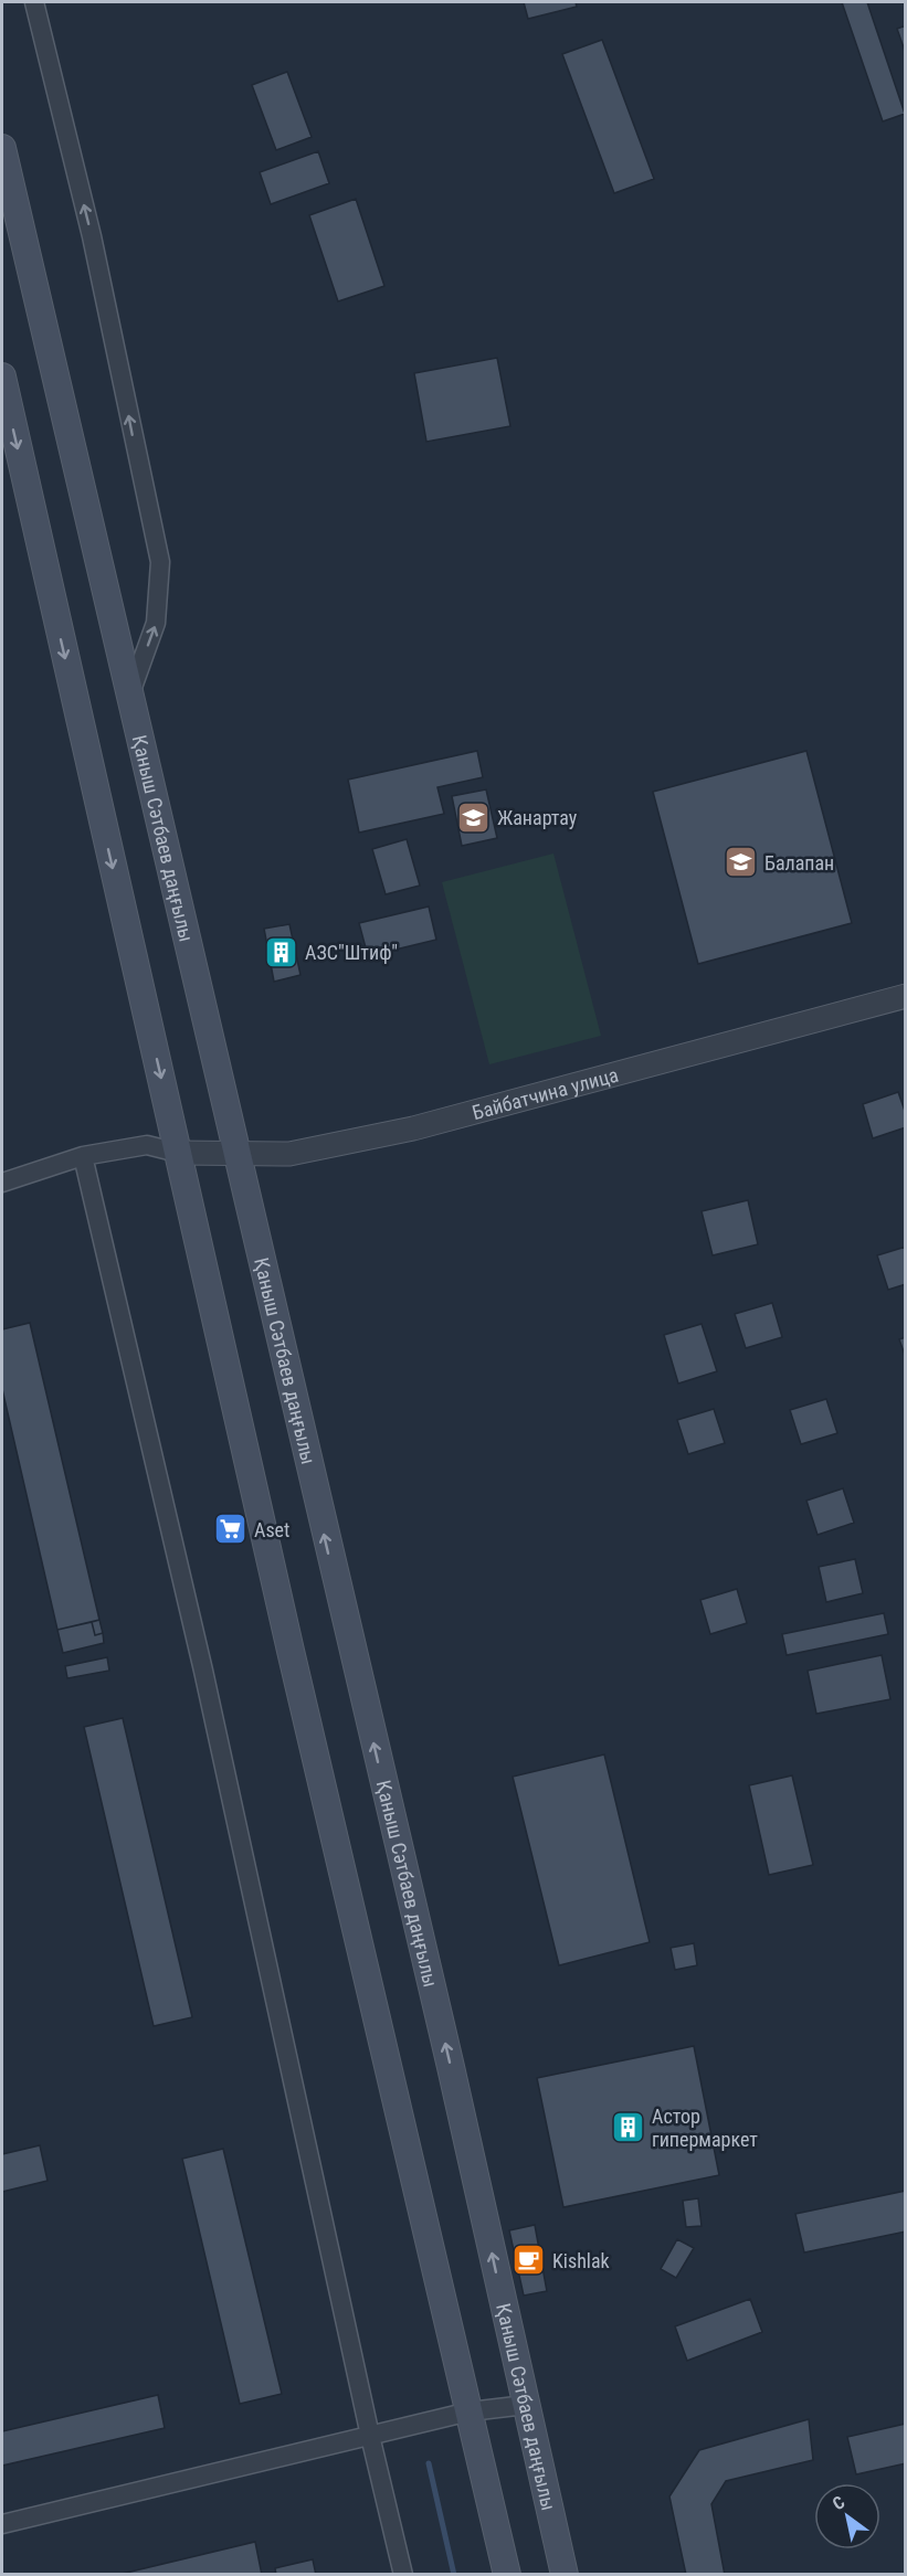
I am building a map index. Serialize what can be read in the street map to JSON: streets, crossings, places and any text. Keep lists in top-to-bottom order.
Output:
{
  "streets": {
    "main road": ["Қаныш Сәтбаев даңғылы"],
    "street": ["Байбатчина улица"]
  },
  "crossings": [
    ["Қаныш Сәтбаев даңғылы", "Байбатчина улица"]
  ],
  "places": {
    "school or university": ["Жанартау", "Балапан"],
    "building": ["АЗС\"Штиф\"", "Астор гипермаркет"],
    "supermarket": ["Aset"],
    "cafe": ["Kishlak"]
  },
  "north": "top left"
}
